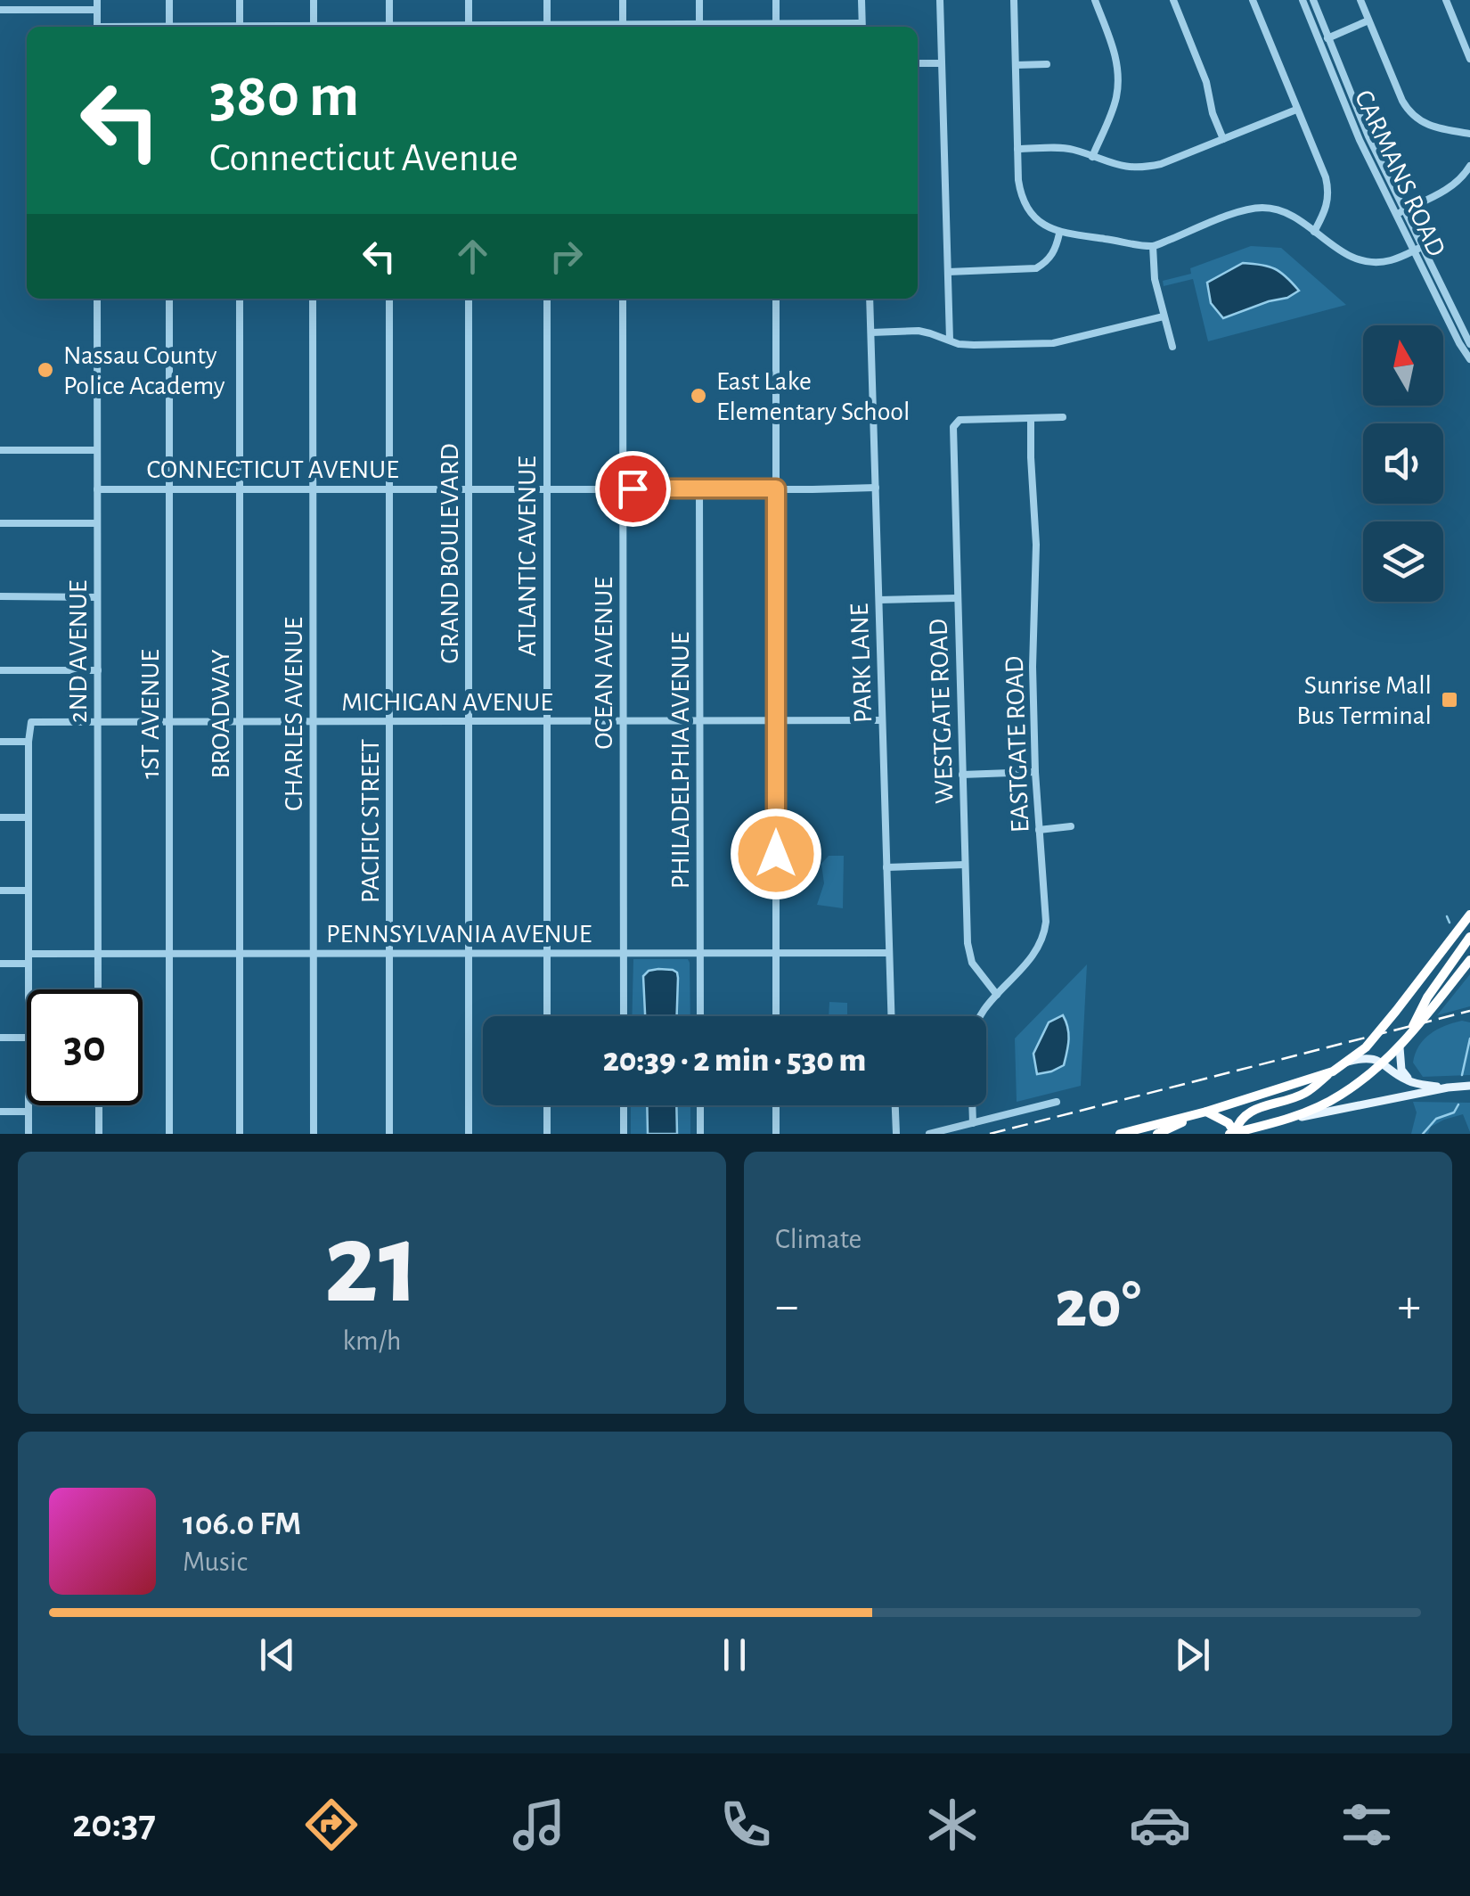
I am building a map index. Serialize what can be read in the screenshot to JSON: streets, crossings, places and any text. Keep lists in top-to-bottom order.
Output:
{
  "streets": {
    "street": [
      "CARMANS ROAD",
      "CONNECTICUT AVENUE",
      "GRAND BOULEVARD",
      "ATLANTIC AVENUE",
      "2ND AVENUE",
      "OCEAN AVENUE",
      "PARK LANE",
      "MICHIGAN AVENUE",
      "WESTGATE ROAD",
      "1ST AVENUE",
      "BROADWAY",
      "CHARLES AVENUE",
      "EASTGATE ROAD",
      "PHILADELPHIA AVENUE",
      "PACIFIC STREET",
      "PENNSYLVANIA AVENUE"
    ]
  },
  "crossings": [
    ["CONNECTICUT AVENUE", "GRAND BOULEVARD"],
    ["CONNECTICUT AVENUE", "ATLANTIC AVENUE"],
    ["CONNECTICUT AVENUE", "2ND AVENUE"],
    ["CONNECTICUT AVENUE", "OCEAN AVENUE"],
    ["CONNECTICUT AVENUE", "PARK LANE"],
    ["CONNECTICUT AVENUE", "1ST AVENUE"],
    ["CONNECTICUT AVENUE", "BROADWAY"],
    ["CONNECTICUT AVENUE", "CHARLES AVENUE"],
    ["CONNECTICUT AVENUE", "PHILADELPHIA AVENUE"],
    ["CONNECTICUT AVENUE", "PACIFIC STREET"],
    ["GRAND BOULEVARD", "MICHIGAN AVENUE"],
    ["GRAND BOULEVARD", "PENNSYLVANIA AVENUE"],
    ["ATLANTIC AVENUE", "MICHIGAN AVENUE"],
    ["ATLANTIC AVENUE", "PENNSYLVANIA AVENUE"],
    ["2ND AVENUE", "MICHIGAN AVENUE"],
    ["2ND AVENUE", "PENNSYLVANIA AVENUE"],
    ["OCEAN AVENUE", "MICHIGAN AVENUE"],
    ["OCEAN AVENUE", "PENNSYLVANIA AVENUE"],
    ["PARK LANE", "MICHIGAN AVENUE"],
    ["PARK LANE", "PENNSYLVANIA AVENUE"],
    ["MICHIGAN AVENUE", "1ST AVENUE"],
    ["MICHIGAN AVENUE", "BROADWAY"],
    ["MICHIGAN AVENUE", "CHARLES AVENUE"],
    ["MICHIGAN AVENUE", "PHILADELPHIA AVENUE"],
    ["MICHIGAN AVENUE", "PACIFIC STREET"],
    ["WESTGATE ROAD", "EASTGATE ROAD"],
    ["1ST AVENUE", "PENNSYLVANIA AVENUE"],
    ["BROADWAY", "PENNSYLVANIA AVENUE"],
    ["CHARLES AVENUE", "PENNSYLVANIA AVENUE"],
    ["PHILADELPHIA AVENUE", "PENNSYLVANIA AVENUE"],
    ["PACIFIC STREET", "PENNSYLVANIA AVENUE"]
  ],
  "places": {
    "other": ["Nassau County Police Academy", "East Lake Elementary School"],
    "transit": ["Sunrise Mall Bus Terminal"]
  },
  "north": "top",
  "page": {
    "turn": ["380 m", "Connecticut Avenue"],
    "limit": "30",
    "trip": "20:39 · 2 min · 530 m",
    "tile": [
      ["21", "km/h"],
      "Climate"
    ],
    "heat": ["−", "20°", "+"],
    "song": ["106.0 FM", "Music"],
    "tabs": "20:37"
  }
}
